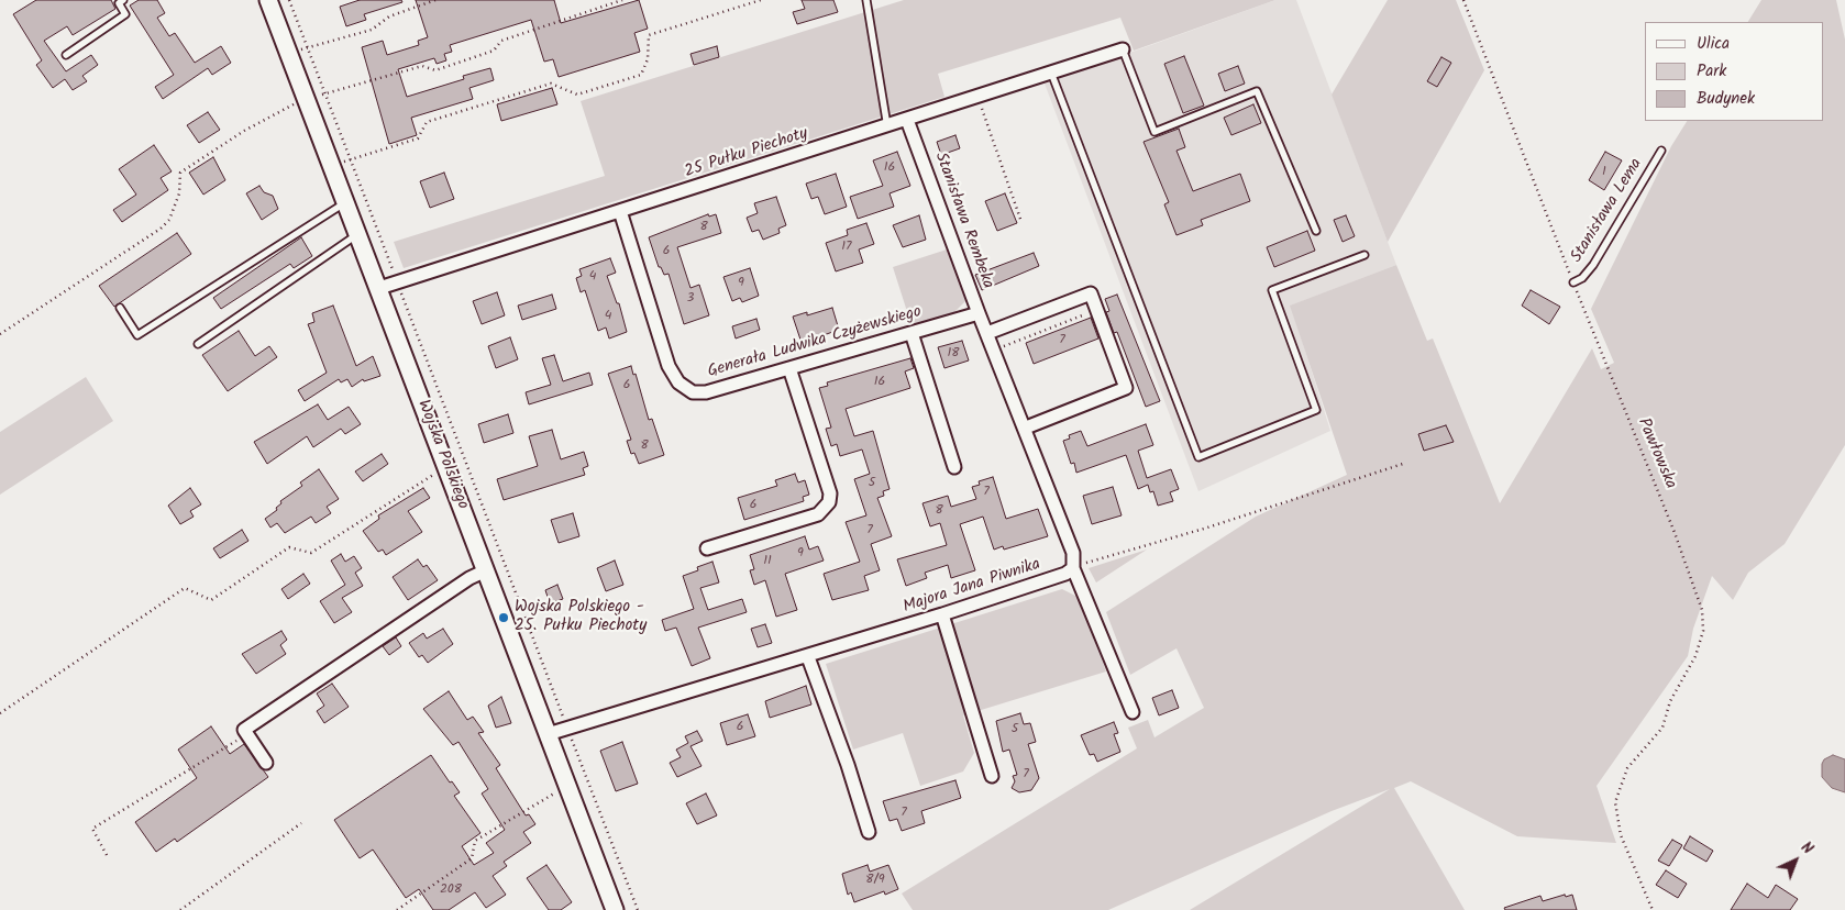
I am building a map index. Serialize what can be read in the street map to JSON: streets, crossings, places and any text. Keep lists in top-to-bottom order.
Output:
{
  "streets": {
    "main road": ["Wojska Polskiego"],
    "street": [
      "25 Pułku Piechoty",
      "Stanisława Rembeka",
      "Generała Ludwika Czyżewskiego",
      "Majora Jana Piwnika"
    ],
    "lane": ["Stanisława Lema"],
    "path": ["Pawłowska"]
  },
  "crossings": [
    ["25 Pułku Piechoty", "Stanisława Rembeka"],
    ["25 Pułku Piechoty", "Generała Ludwika Czyżewskiego"],
    ["25 Pułku Piechoty", "Wojska Polskiego"],
    ["Stanisława Lema", "Pawłowska"],
    ["Stanisława Rembeka", "Generała Ludwika Czyżewskiego"],
    ["Stanisława Rembeka", "Majora Jana Piwnika"],
    ["Wojska Polskiego", "Majora Jana Piwnika"]
  ],
  "places": ["Wojska Polskiego - 25. Pułku Piechoty"],
  "house_numbers": [
    "16",
    "1",
    "8",
    "17",
    "6",
    "4",
    "9",
    "3",
    "4",
    "7",
    "18",
    "16",
    "6",
    "8",
    "5",
    "7",
    "6",
    "8",
    "7",
    "9",
    "11",
    "6",
    "5",
    "7",
    "7",
    "8/9",
    "208"
  ],
  "legend": ["Ulica", "Park", "Budynek"],
  "north": "top right"
}
